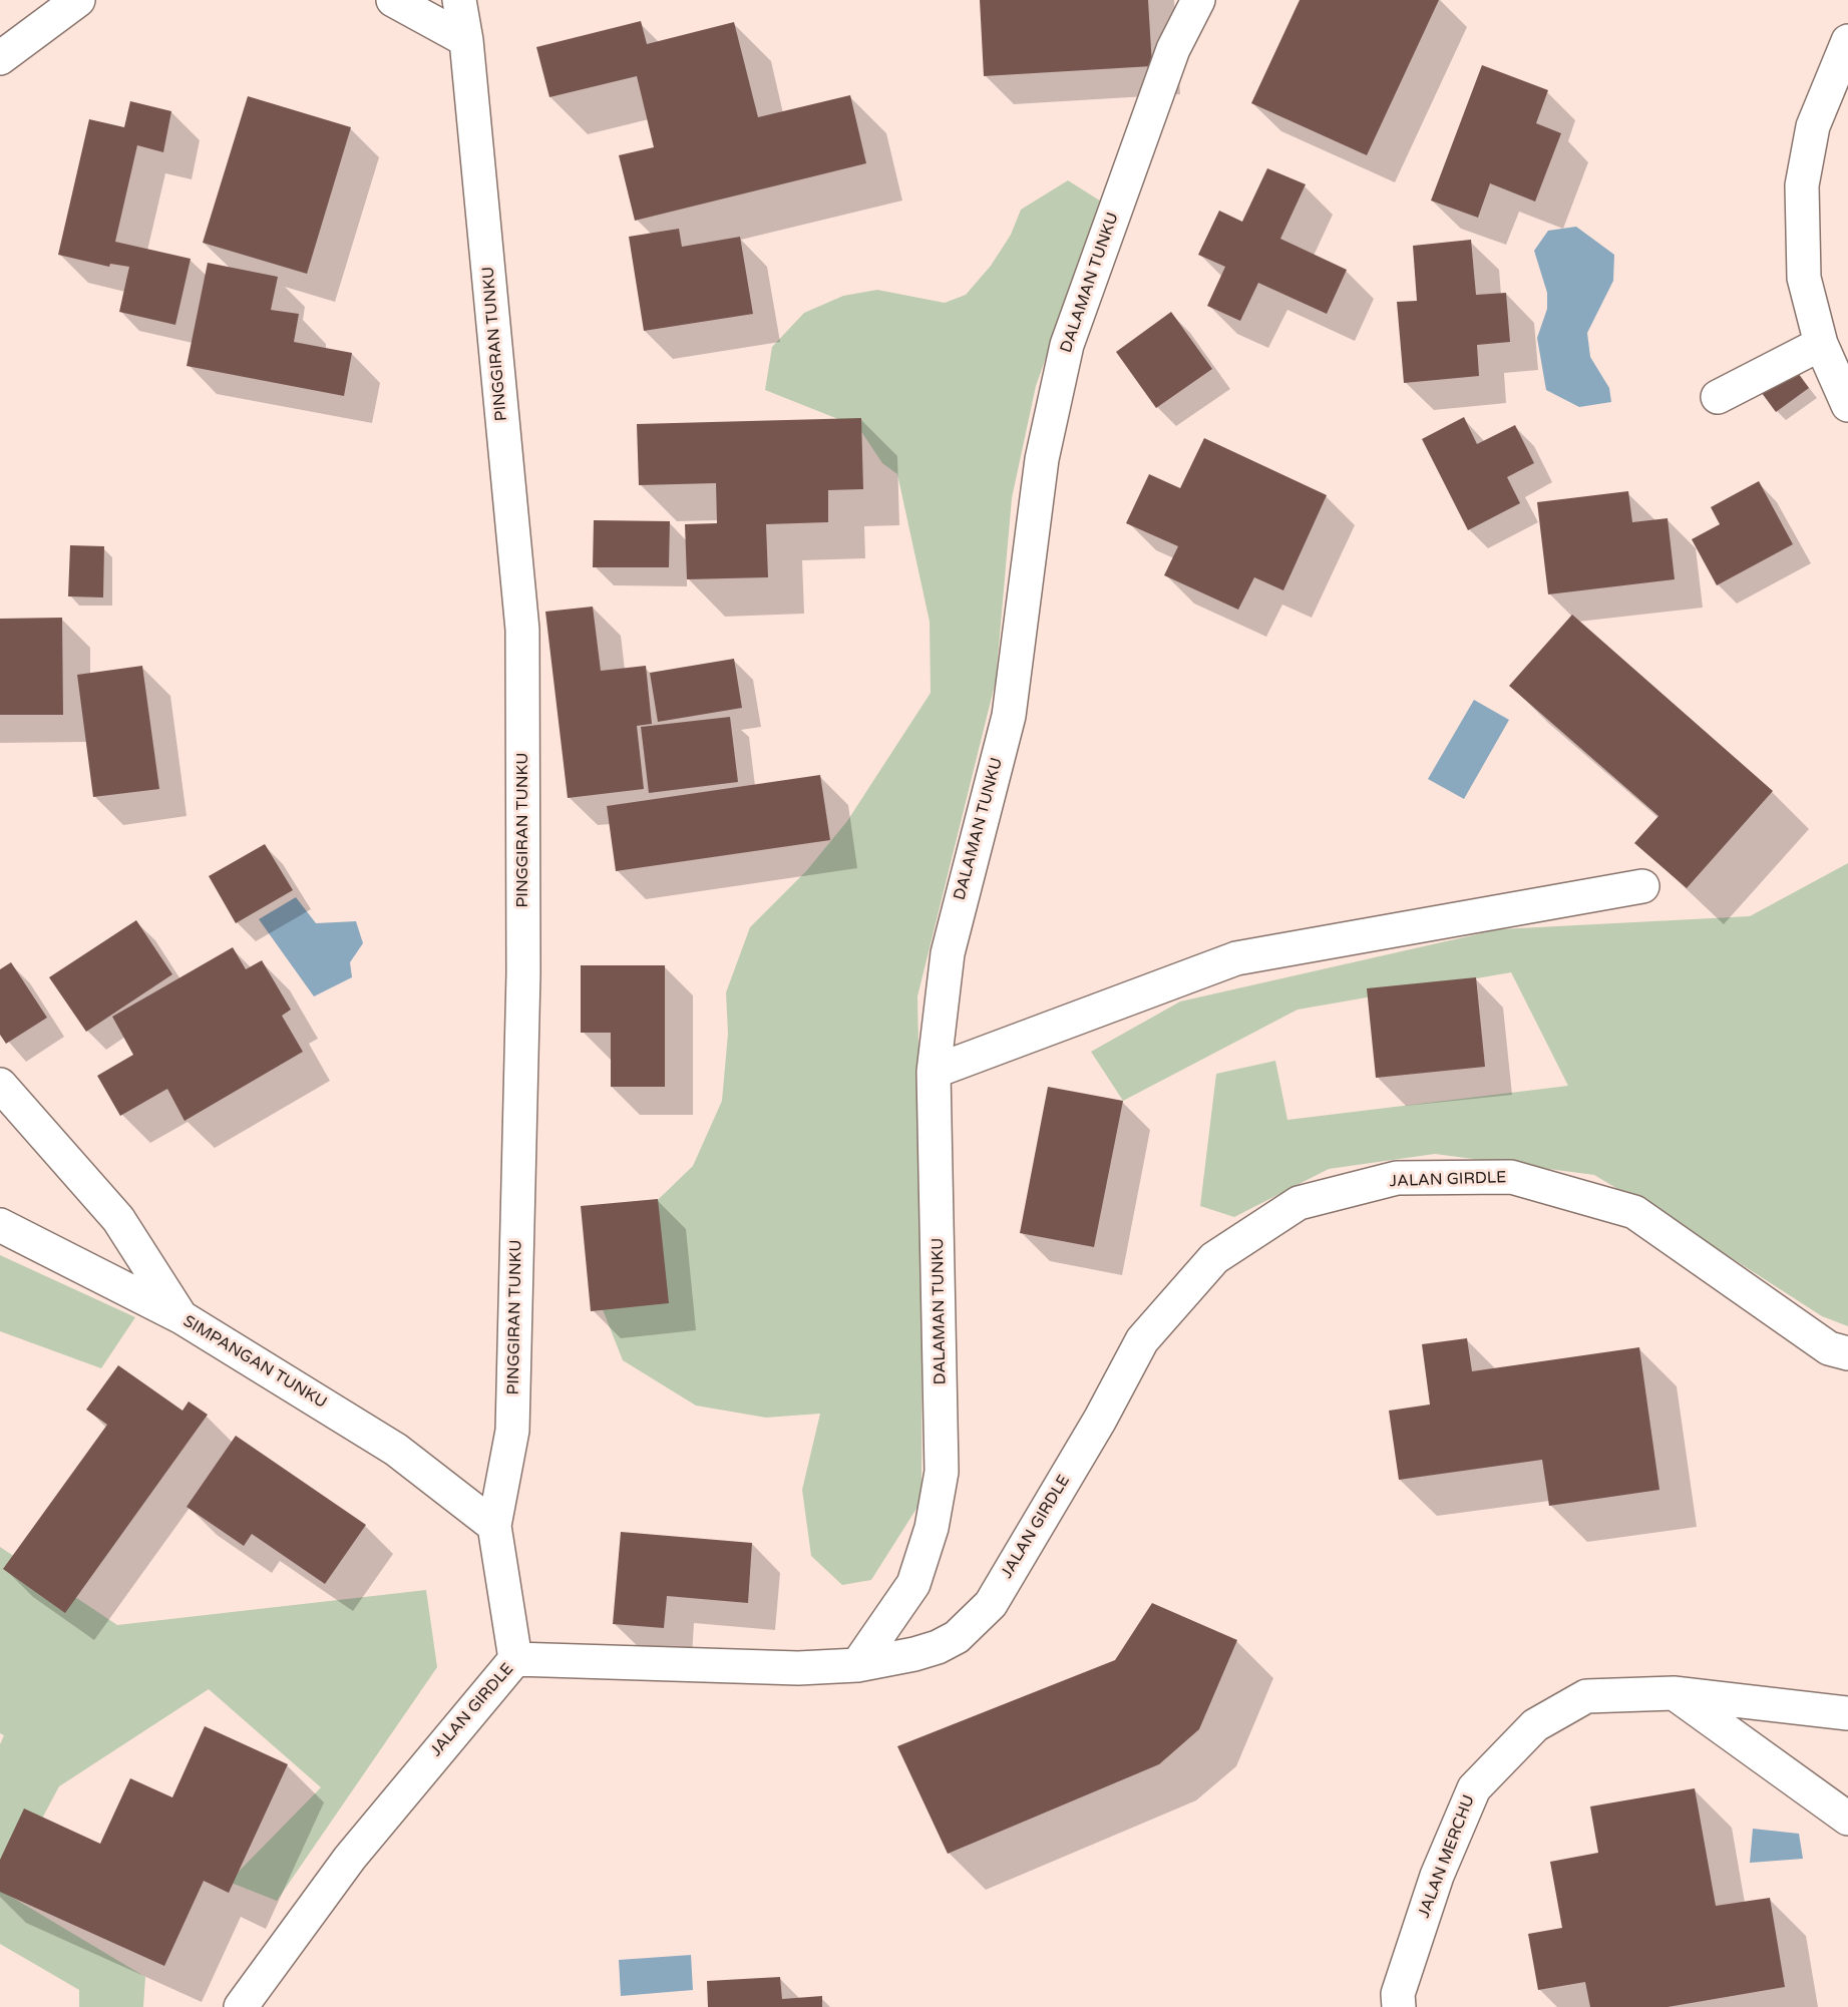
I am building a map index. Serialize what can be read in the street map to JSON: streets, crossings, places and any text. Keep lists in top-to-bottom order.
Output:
{
  "streets": {
    "street": [
      "DALAMAN TUNKU",
      "PINGGIRAN TUNKU",
      "JALAN GIRDLE",
      "SIMPANGAN TUNKU",
      "JALAN MERCHU"
    ]
  },
  "crossings": [
    ["DALAMAN TUNKU", "JALAN GIRDLE"],
    ["PINGGIRAN TUNKU", "JALAN GIRDLE"],
    ["PINGGIRAN TUNKU", "SIMPANGAN TUNKU"]
  ]
}
